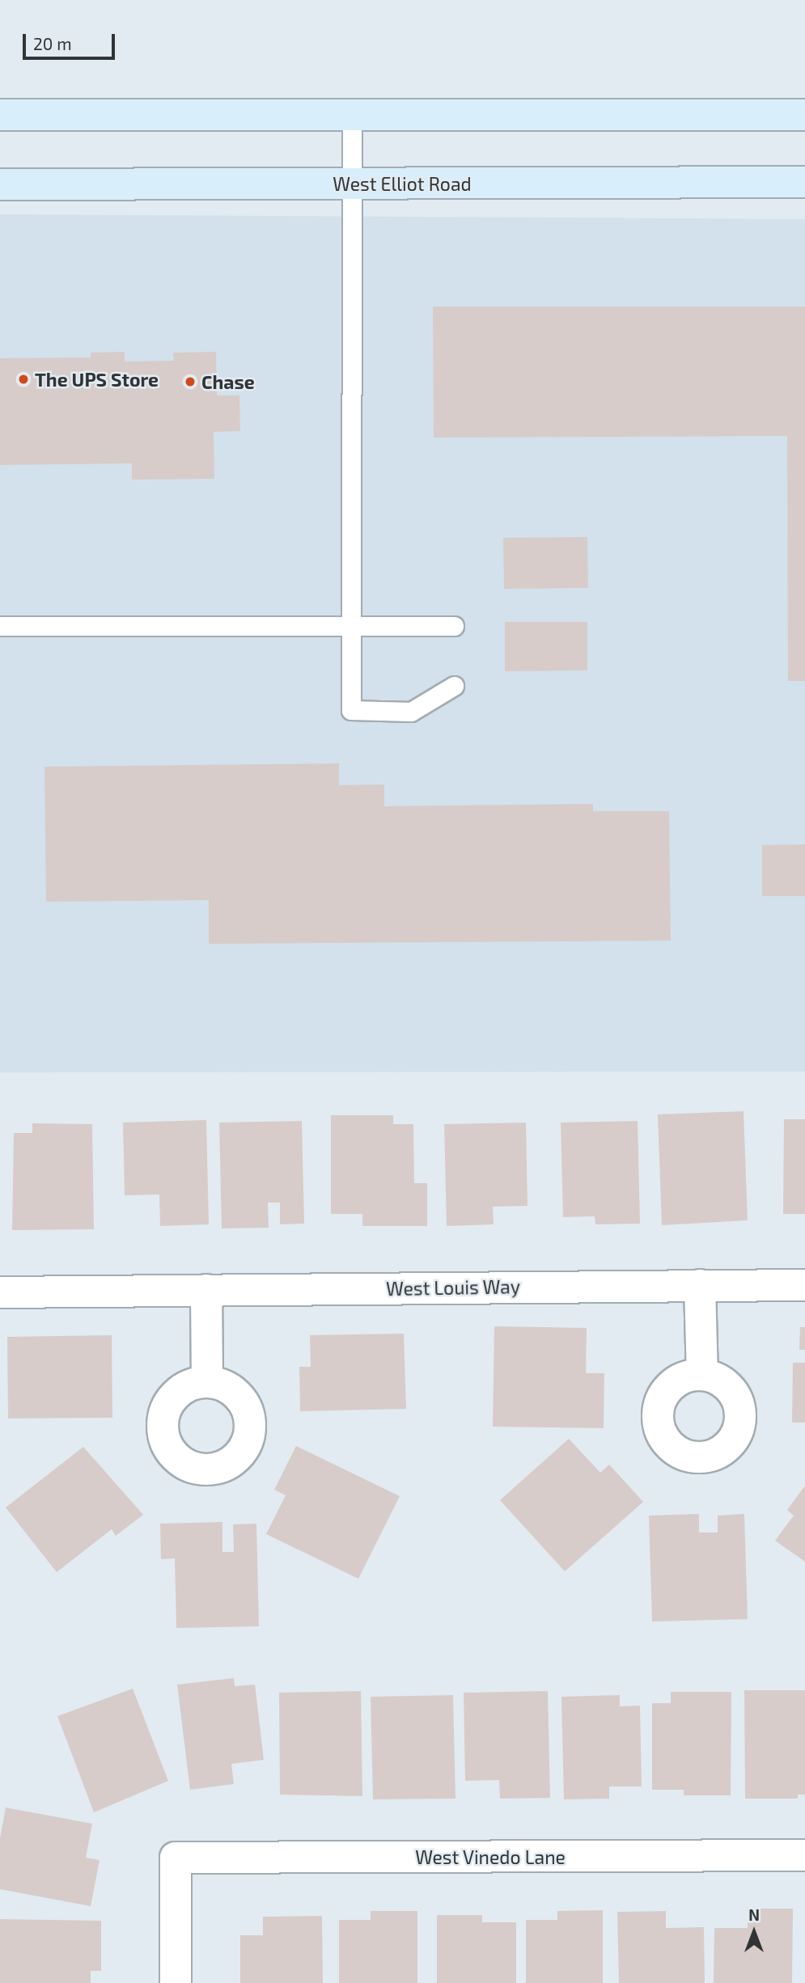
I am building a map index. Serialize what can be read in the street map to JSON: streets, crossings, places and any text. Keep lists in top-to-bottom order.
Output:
{
  "streets": {
    "main road": ["West Elliot Road"],
    "street": ["West Louis Way", "West Vinedo Lane"]
  },
  "places": ["The UPS Store", "Chase"],
  "scale_bar": "20 m",
  "north": "top"
}
